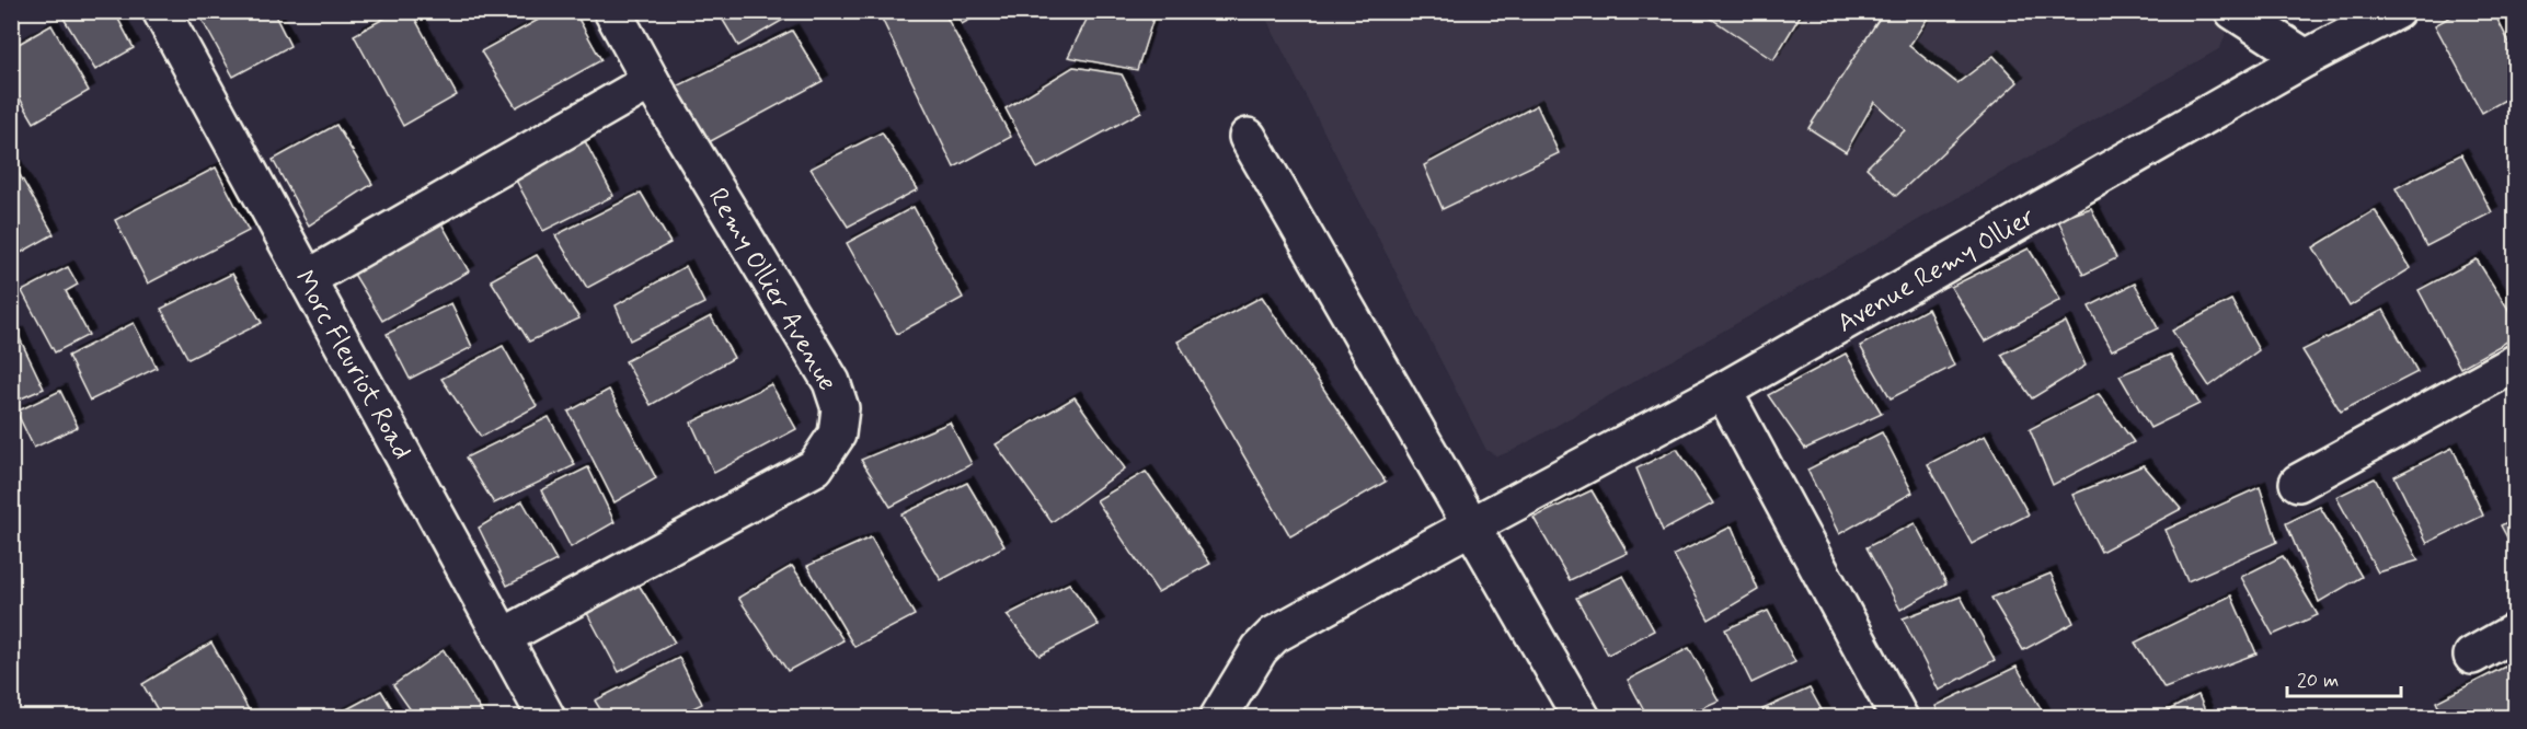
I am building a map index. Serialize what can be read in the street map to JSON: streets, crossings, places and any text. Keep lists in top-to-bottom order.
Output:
{
  "streets": {
    "street": ["Avenue Remy Ollier", "Remy Ollier Avenue", "Morc Fleuriot Road"]
  },
  "crossings": [
    ["Remy Ollier Avenue", "Morc Fleuriot Road"]
  ],
  "scale_bar": "20 m"
}
